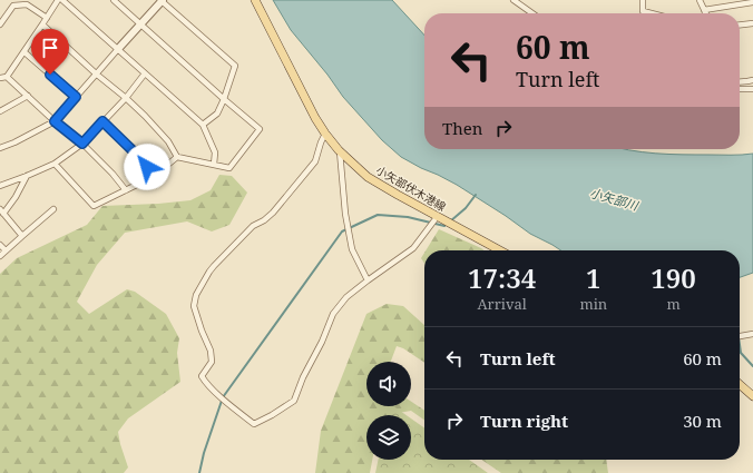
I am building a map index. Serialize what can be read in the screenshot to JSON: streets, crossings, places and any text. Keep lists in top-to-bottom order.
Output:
{
  "streets": {
    "main road": ["小矢部伏木港線"]
  },
  "water": ["小矢部川"],
  "page": {
    "turn": ["60 m", "Turn left"],
    "then": "Then",
    "eta": [
      "17:34",
      "Arrival",
      "1",
      "min",
      "190",
      "m"
    ],
    "list": [
      {
        "name": "Turn left",
        "value": "60 m"
      },
      {
        "name": "Turn right",
        "value": "30 m"
      }
    ]
  }
}
